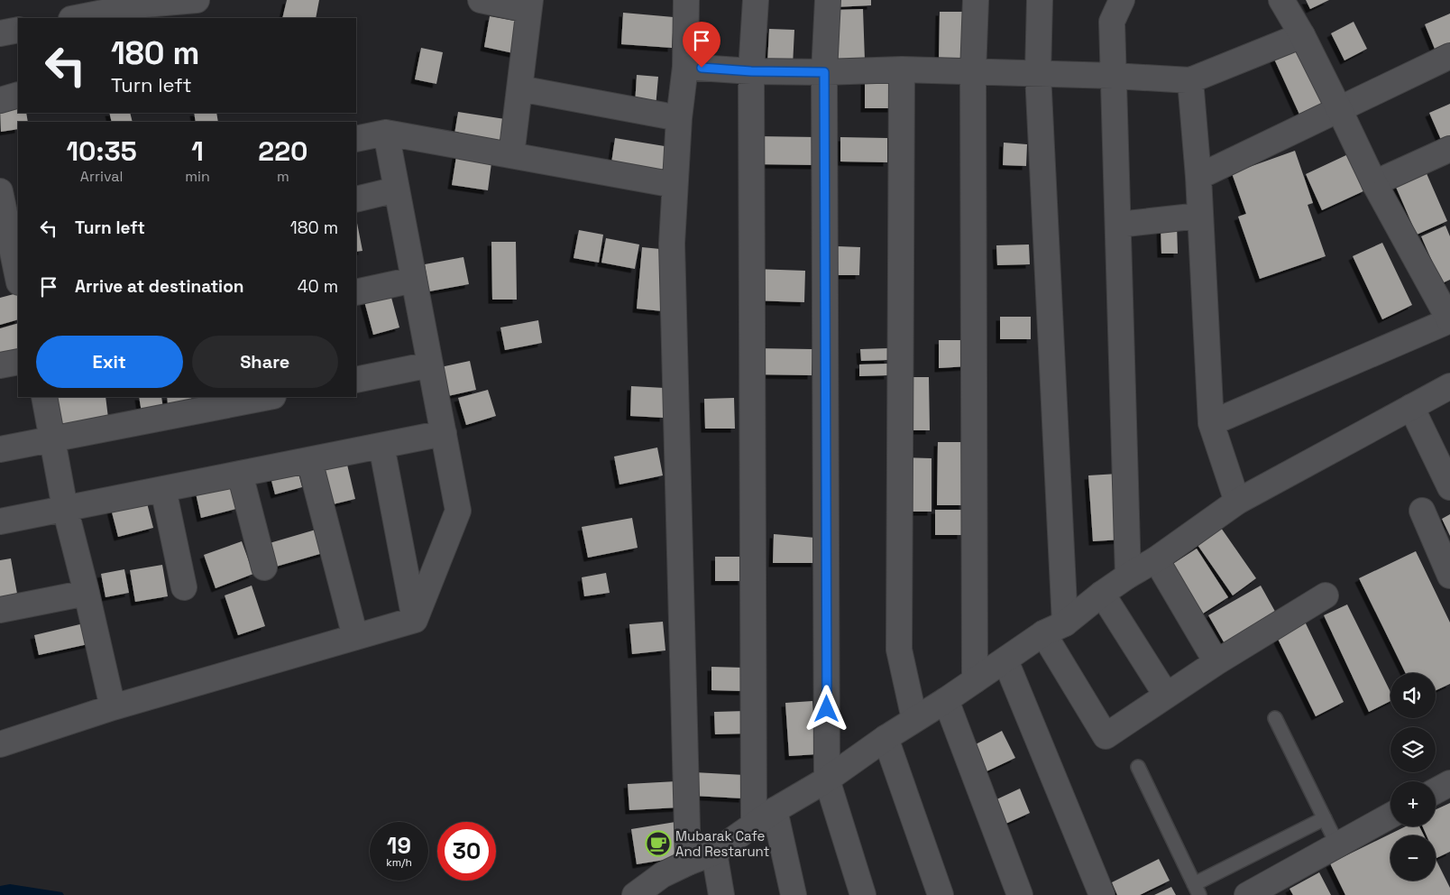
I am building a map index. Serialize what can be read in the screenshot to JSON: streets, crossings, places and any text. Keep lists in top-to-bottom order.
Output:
{
  "places": {
    "cafe": ["Mubarak Cafe And Restarunt"]
  },
  "page": {
    "turn": ["180 m", "Turn left"],
    "eta": [
      "10:35",
      "Arrival",
      "1",
      "min",
      "220",
      "m"
    ],
    "list": [
      {
        "name": "Turn left",
        "value": "180 m"
      },
      {
        "name": "Arrive at destination",
        "value": "40 m"
      }
    ],
    "buttons": ["Exit", "Share"],
    "map_buttons": ["+", "−"],
    "speed": "19 km/h",
    "limit": "30"
  }
}
